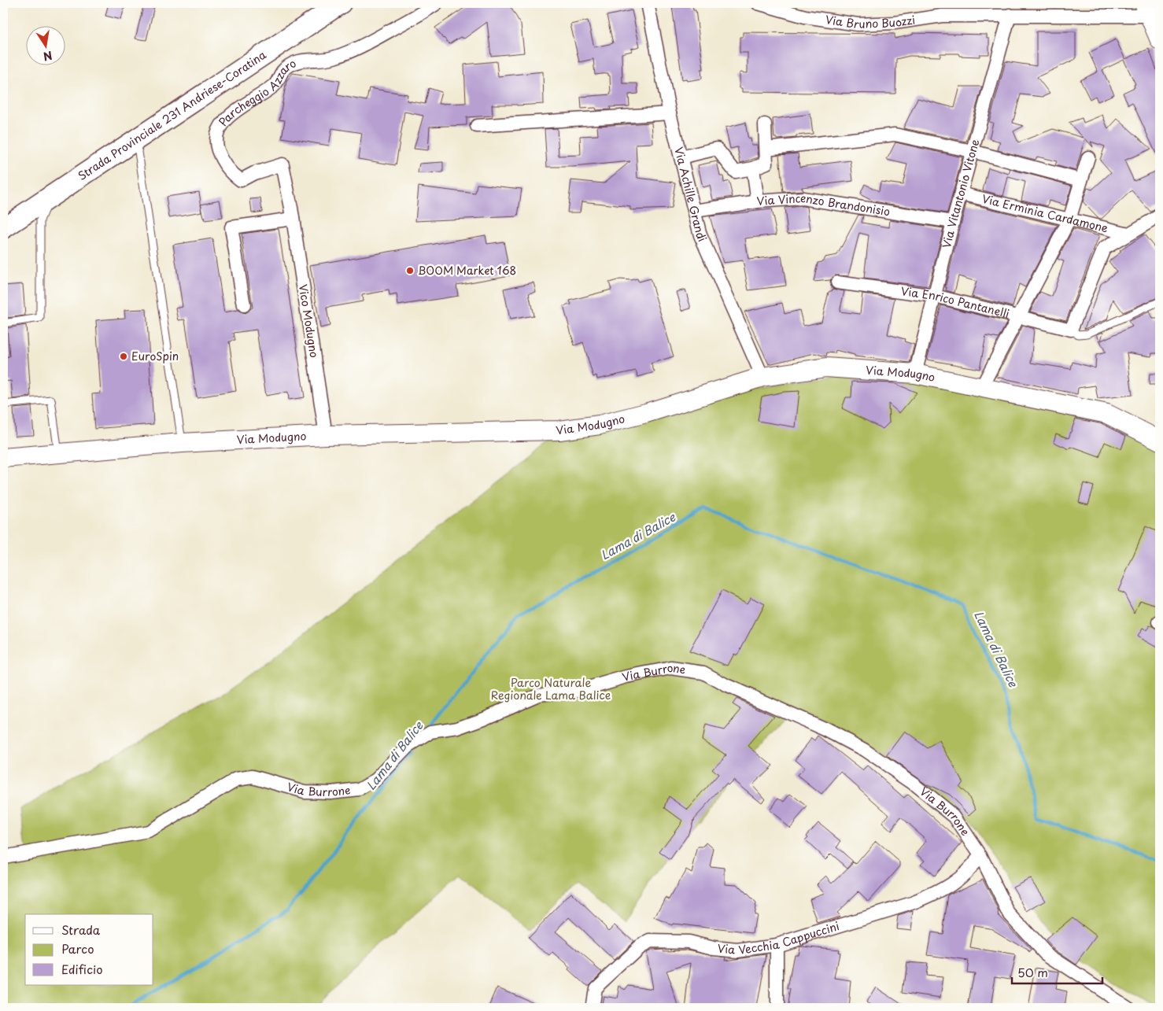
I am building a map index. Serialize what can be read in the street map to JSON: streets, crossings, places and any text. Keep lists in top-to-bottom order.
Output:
{
  "streets": {
    "main road": ["Strada Provinciale 231 Andriese-Coratina"],
    "street": [
      "Via Bruno Buozzi",
      "Parcheggio Azzaro",
      "Via Vitantonio Vitone",
      "Via Achille Grandi",
      "Via Vincenzo Brandonisio",
      "Via Erminia Cardamone",
      "Via Enrico Pantanelli",
      "Vico Modugno",
      "Via Modugno",
      "Via Burrone",
      "Via Vecchia Cappuccini"
    ]
  },
  "crossings": [
    ["Via Bruno Buozzi", "Via Vitantonio Vitone"],
    ["Parcheggio Azzaro", "Vico Modugno"],
    ["Via Vitantonio Vitone", "Via Vincenzo Brandonisio"],
    ["Via Vitantonio Vitone", "Via Erminia Cardamone"],
    ["Via Vitantonio Vitone", "Via Enrico Pantanelli"],
    ["Via Vitantonio Vitone", "Via Modugno"],
    ["Via Achille Grandi", "Via Vincenzo Brandonisio"],
    ["Via Achille Grandi", "Via Modugno"],
    ["Vico Modugno", "Via Modugno"],
    ["Via Burrone", "Via Vecchia Cappuccini"]
  ],
  "water": ["Lama di Balice"],
  "parks": ["Parco Naturale Regionale Lama Balice"],
  "places": ["BOOM Market 168", "EuroSpin"],
  "legend": ["Strada", "Parco", "Edificio"],
  "scale_bar": "50 m",
  "north": "bottom"
}
